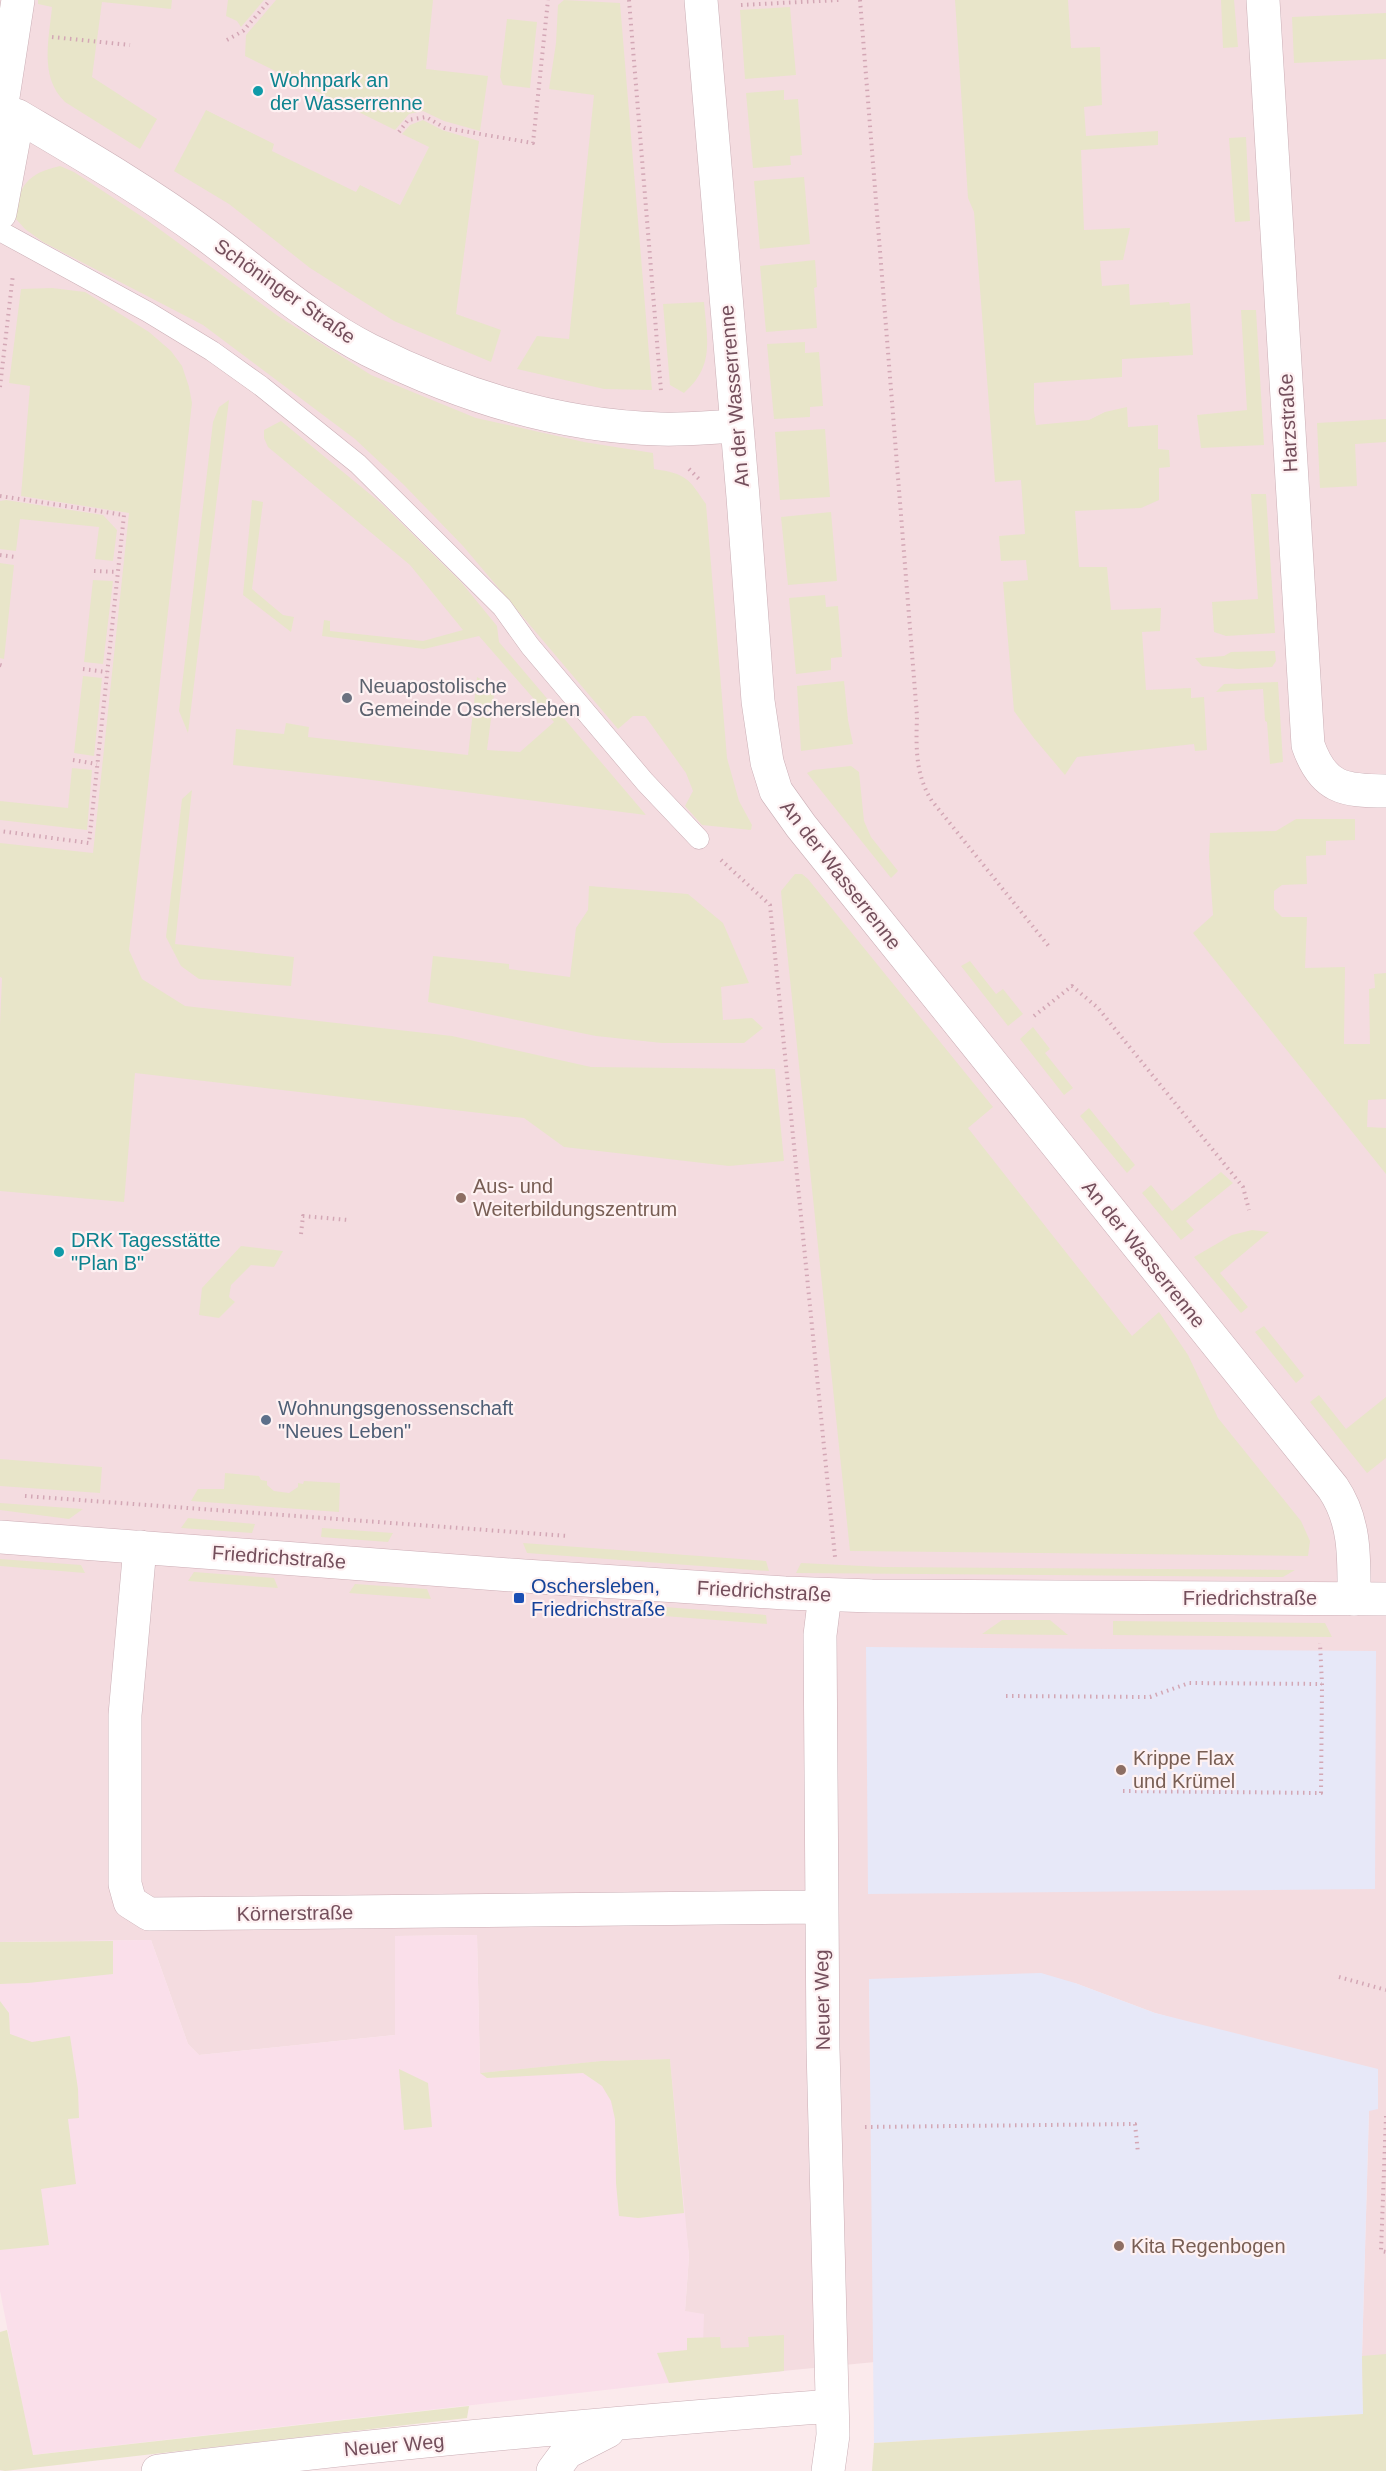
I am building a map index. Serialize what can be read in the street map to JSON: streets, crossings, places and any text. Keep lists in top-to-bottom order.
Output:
{
  "streets": {
    "street": [
      "Schöninger Straße",
      "An der Wasserrenne",
      "Harzstraße",
      "Friedrichstraße",
      "Körnerstraße",
      "Neuer Weg"
    ]
  },
  "crossings": [
    ["Schöninger Straße", "An der Wasserrenne"],
    ["An der Wasserrenne", "Friedrichstraße"],
    ["Friedrichstraße", "Körnerstraße"],
    ["Friedrichstraße", "Neuer Weg"],
    ["Körnerstraße", "Neuer Weg"]
  ],
  "places": {
    "other": [
      "Wohnpark an der Wasserrenne",
      "Neuapostolische Gemeinde Oschersleben",
      "Aus- und Weiterbildungszentrum",
      "DRK Tagesstätte \"Plan B\"",
      "Wohnungsgenossenschaft \"Neues Leben\"",
      "Krippe Flax und Krümel",
      "Kita Regenbogen"
    ],
    "transit": ["Oschersleben, Friedrichstraße"]
  }
}
